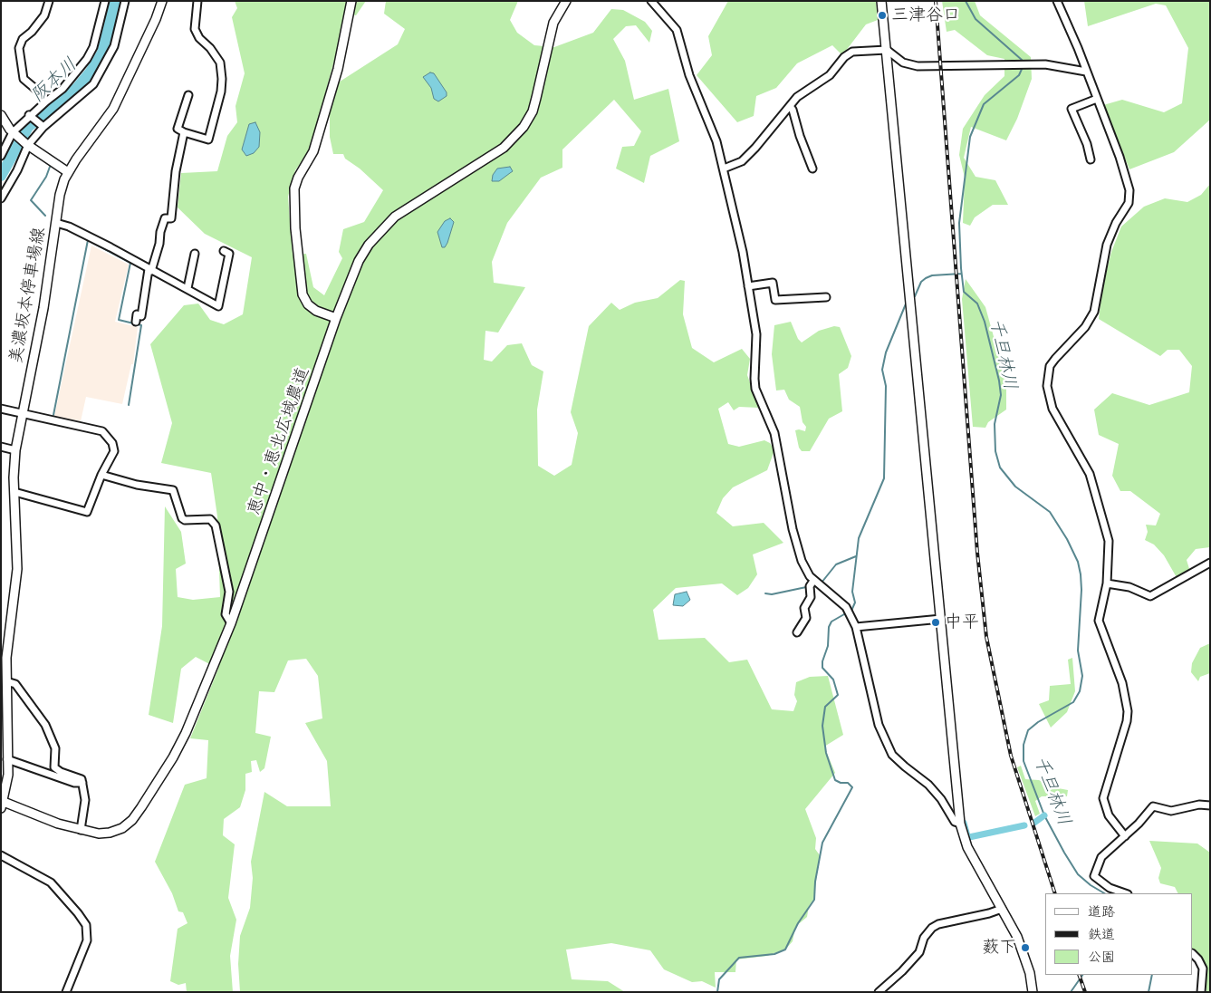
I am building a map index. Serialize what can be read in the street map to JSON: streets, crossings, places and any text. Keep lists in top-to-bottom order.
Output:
{
  "streets": {
    "street": ["美濃坂本停車場線", "恵中・恵北広域農道"]
  },
  "crossings": [
    ["美濃坂本停車場線", "恵中・恵北広域農道"]
  ],
  "water": ["阪本川", "千旦林川"],
  "places": ["三津谷口", "中平", "薮下"],
  "legend": ["道路", "鉄道", "公園"]
}
